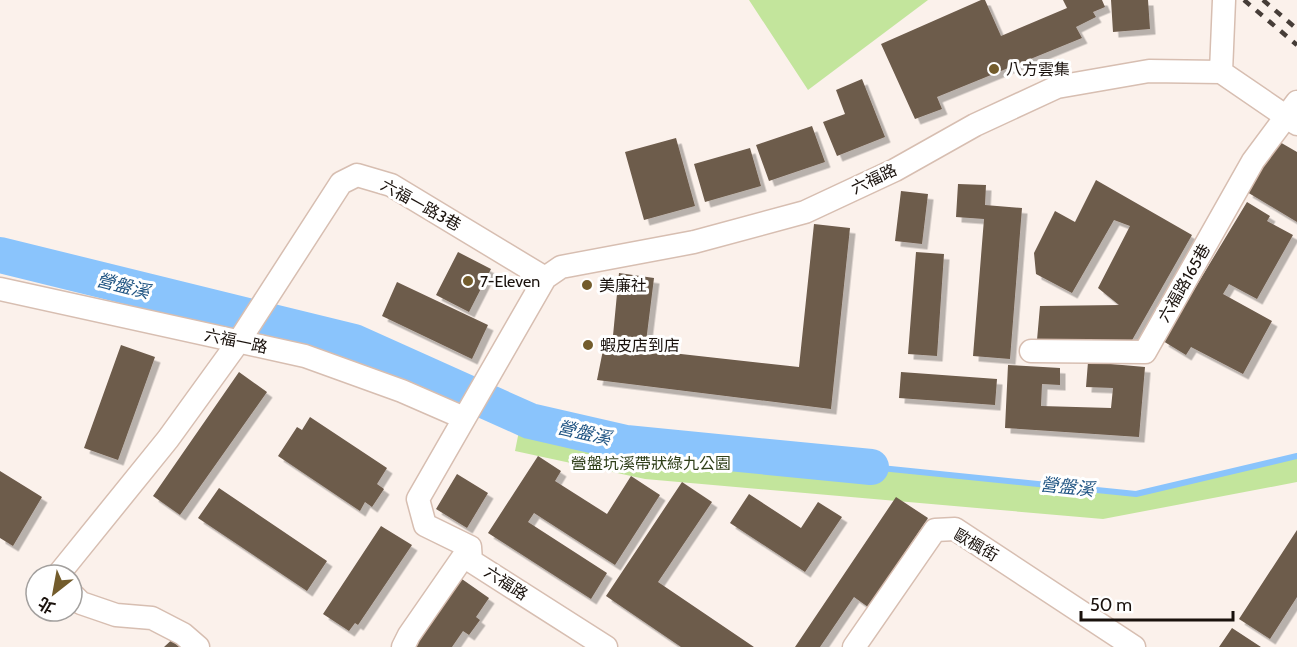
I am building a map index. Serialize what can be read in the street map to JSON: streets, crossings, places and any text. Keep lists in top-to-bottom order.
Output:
{
  "streets": {
    "street": [
      "六福路",
      "六福一路3巷",
      "六福路165巷",
      "六福一路",
      "歐楓街"
    ]
  },
  "crossings": [
    ["六福路", "六福一路3巷"],
    ["六福一路3巷", "六福一路"]
  ],
  "water": ["營盤溪"],
  "parks": ["營盤坑溪帶狀綠九公園"],
  "places": [
    "八方雲集",
    "7-Eleven",
    "美廉社",
    "蝦皮店到店"
  ],
  "scale_bar": "50 m",
  "north": "bottom left"
}
